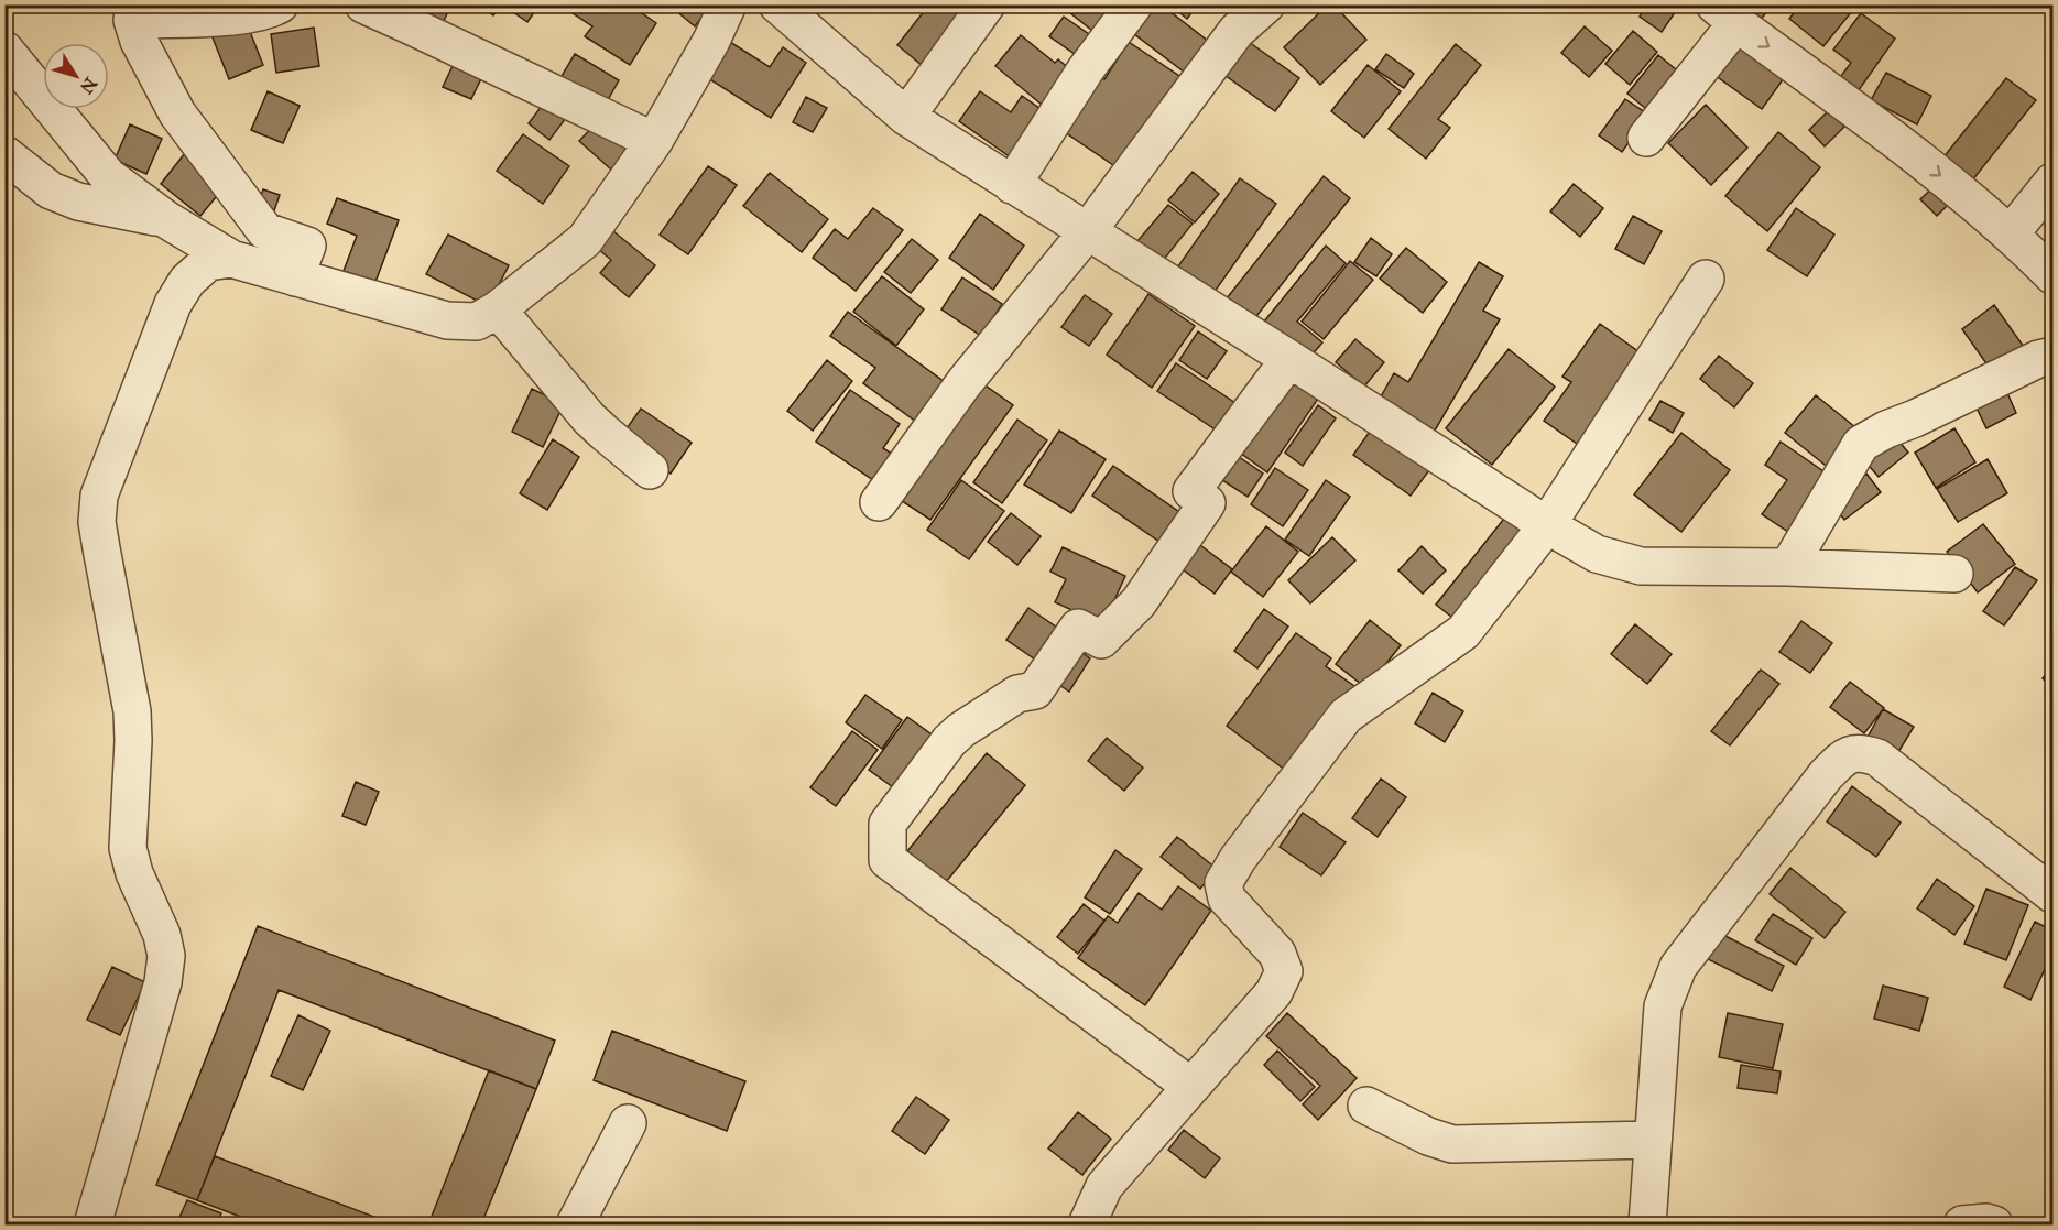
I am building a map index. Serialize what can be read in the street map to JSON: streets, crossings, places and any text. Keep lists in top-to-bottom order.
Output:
{
  "north": "bottom right"
}
